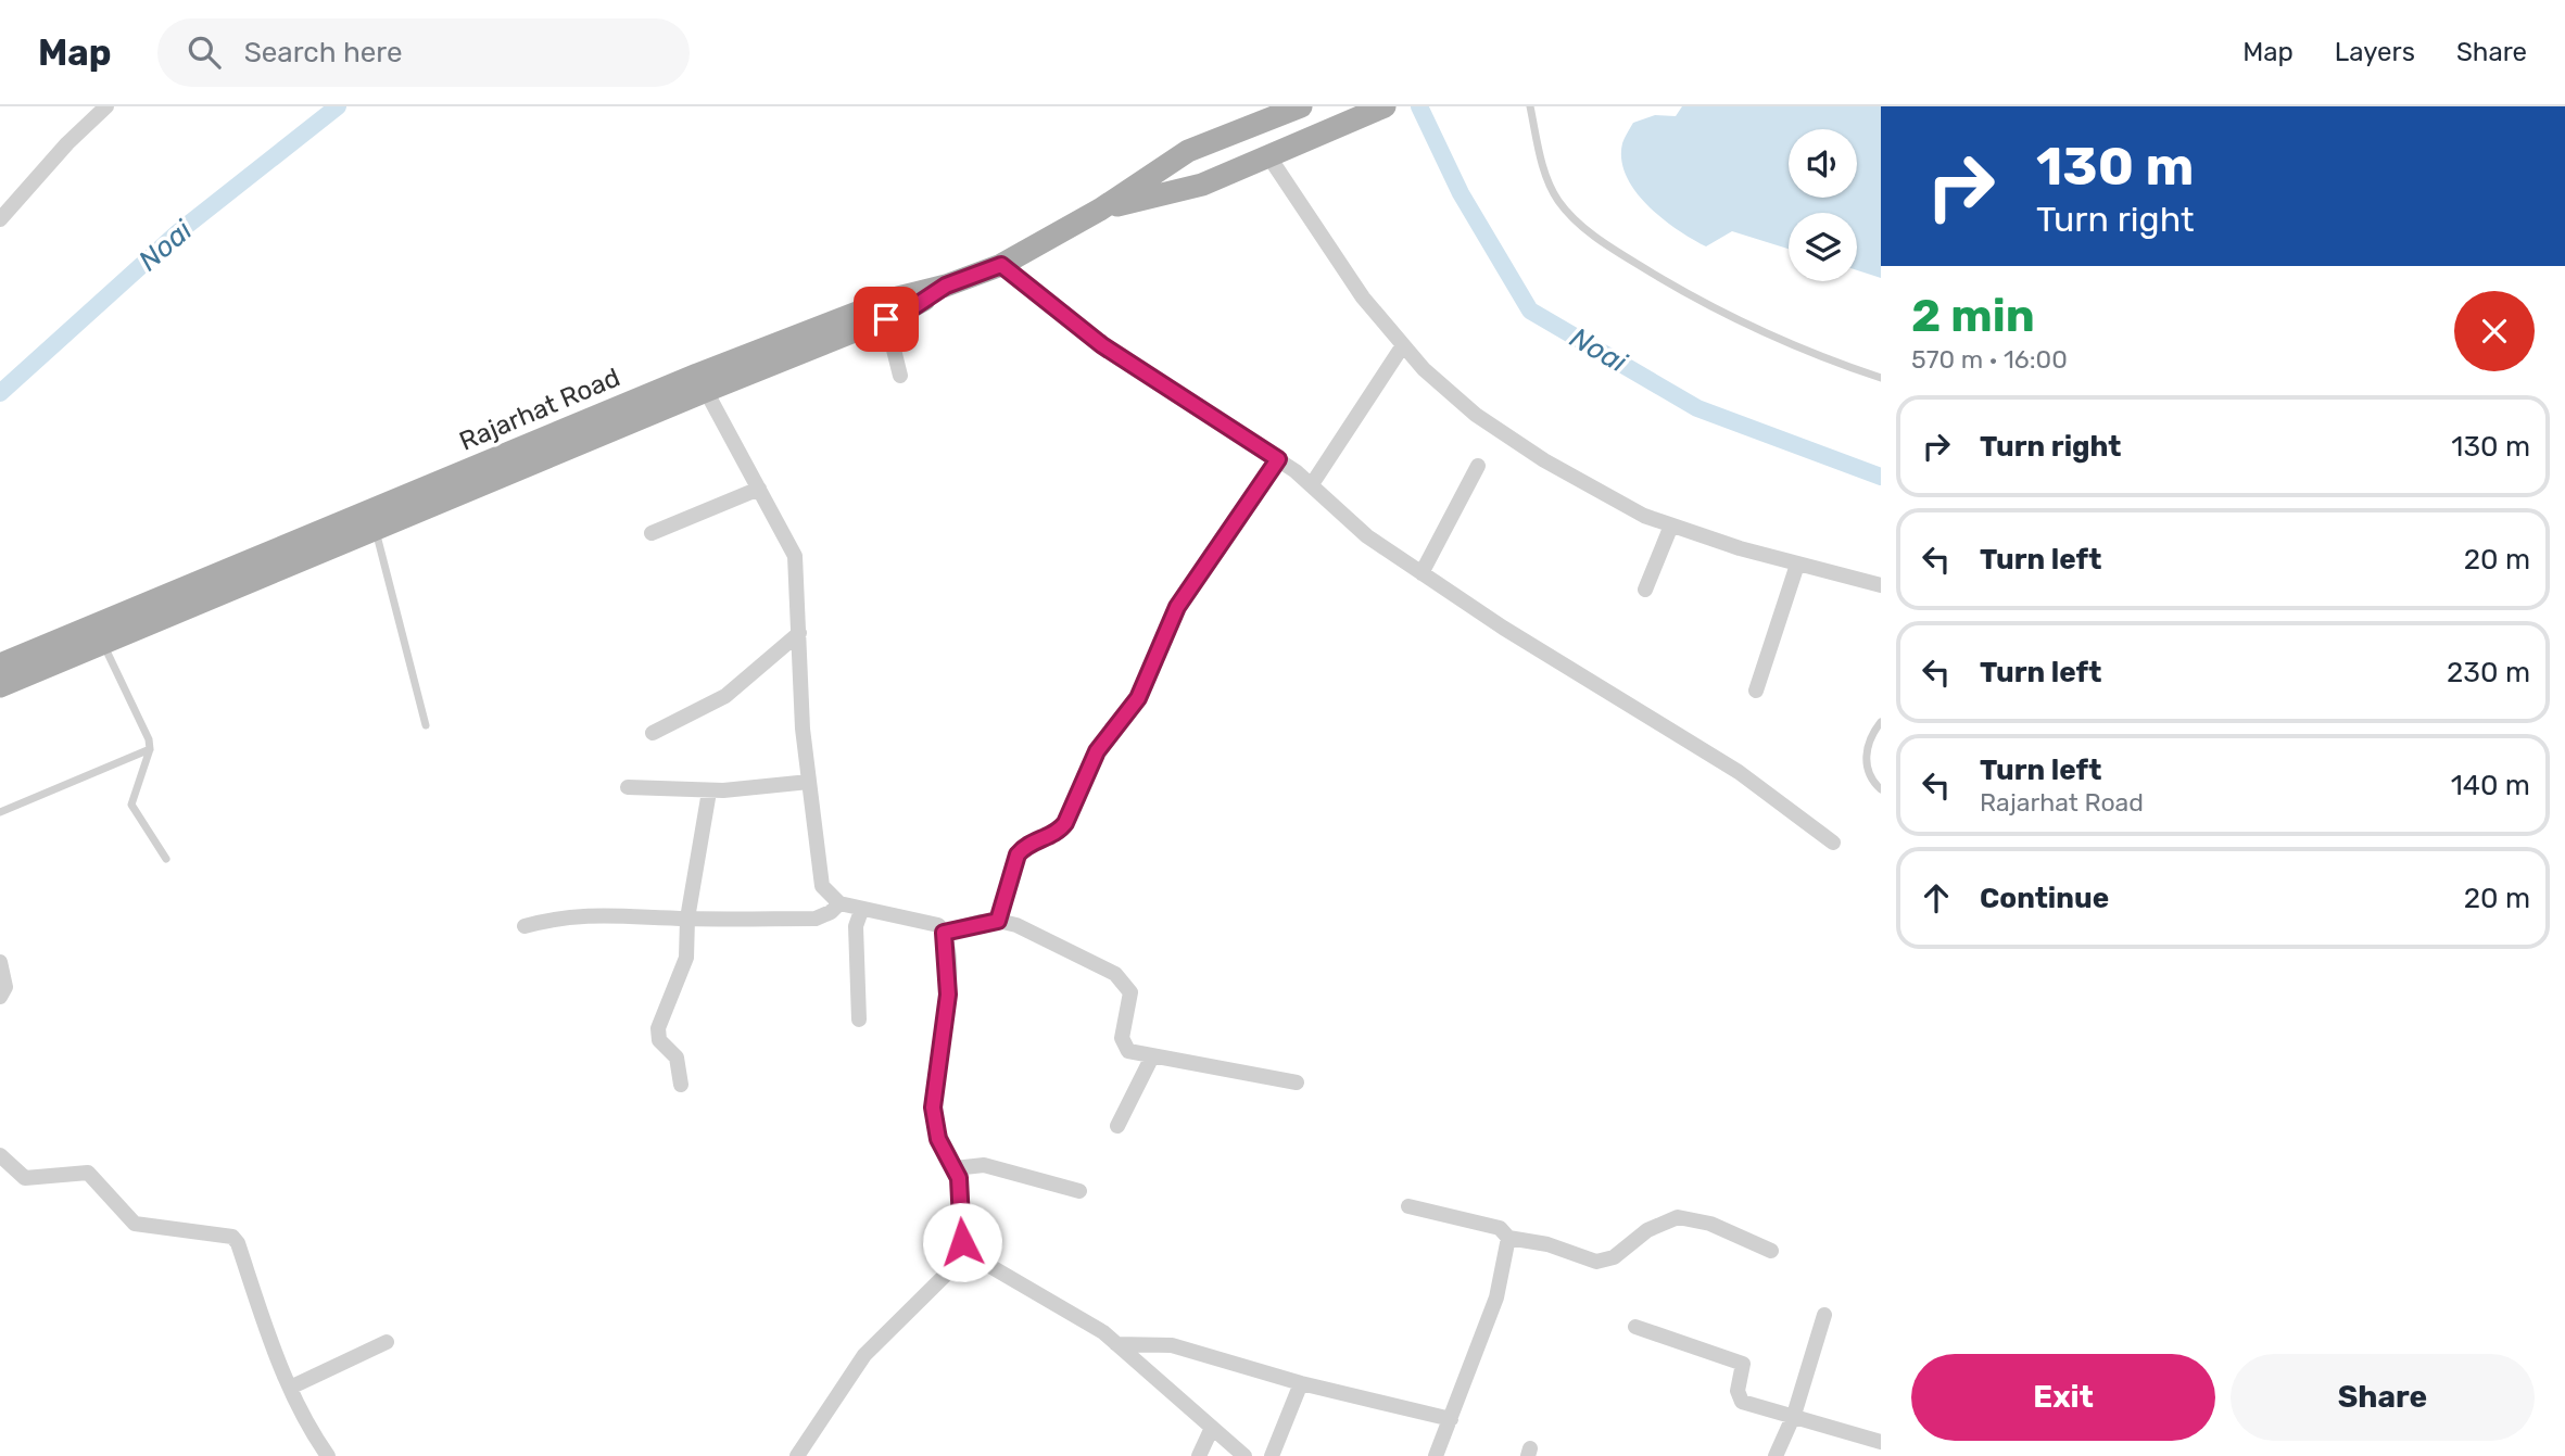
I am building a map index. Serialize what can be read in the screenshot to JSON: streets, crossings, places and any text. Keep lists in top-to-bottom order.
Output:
{
  "streets": {
    "main road": ["Rajarhat Road"]
  },
  "water": ["Noai"],
  "page": {
    "header": "Map",
    "search": "Search here",
    "nav": ["Map", "Layers", "Share"],
    "turn": ["130 m", "Turn right"],
    "heading": ["2 min", "570 m · 16:00"],
    "list": [
      {
        "name": "Turn right",
        "value": "130 m"
      },
      {
        "name": "Turn left",
        "value": "20 m"
      },
      {
        "name": "Turn left",
        "value": "230 m"
      },
      {
        "name": "Turn left",
        "note": "Rajarhat Road",
        "value": "140 m"
      },
      {
        "name": "Continue",
        "value": "20 m"
      }
    ],
    "buttons": ["Exit", "Share"]
  }
}
